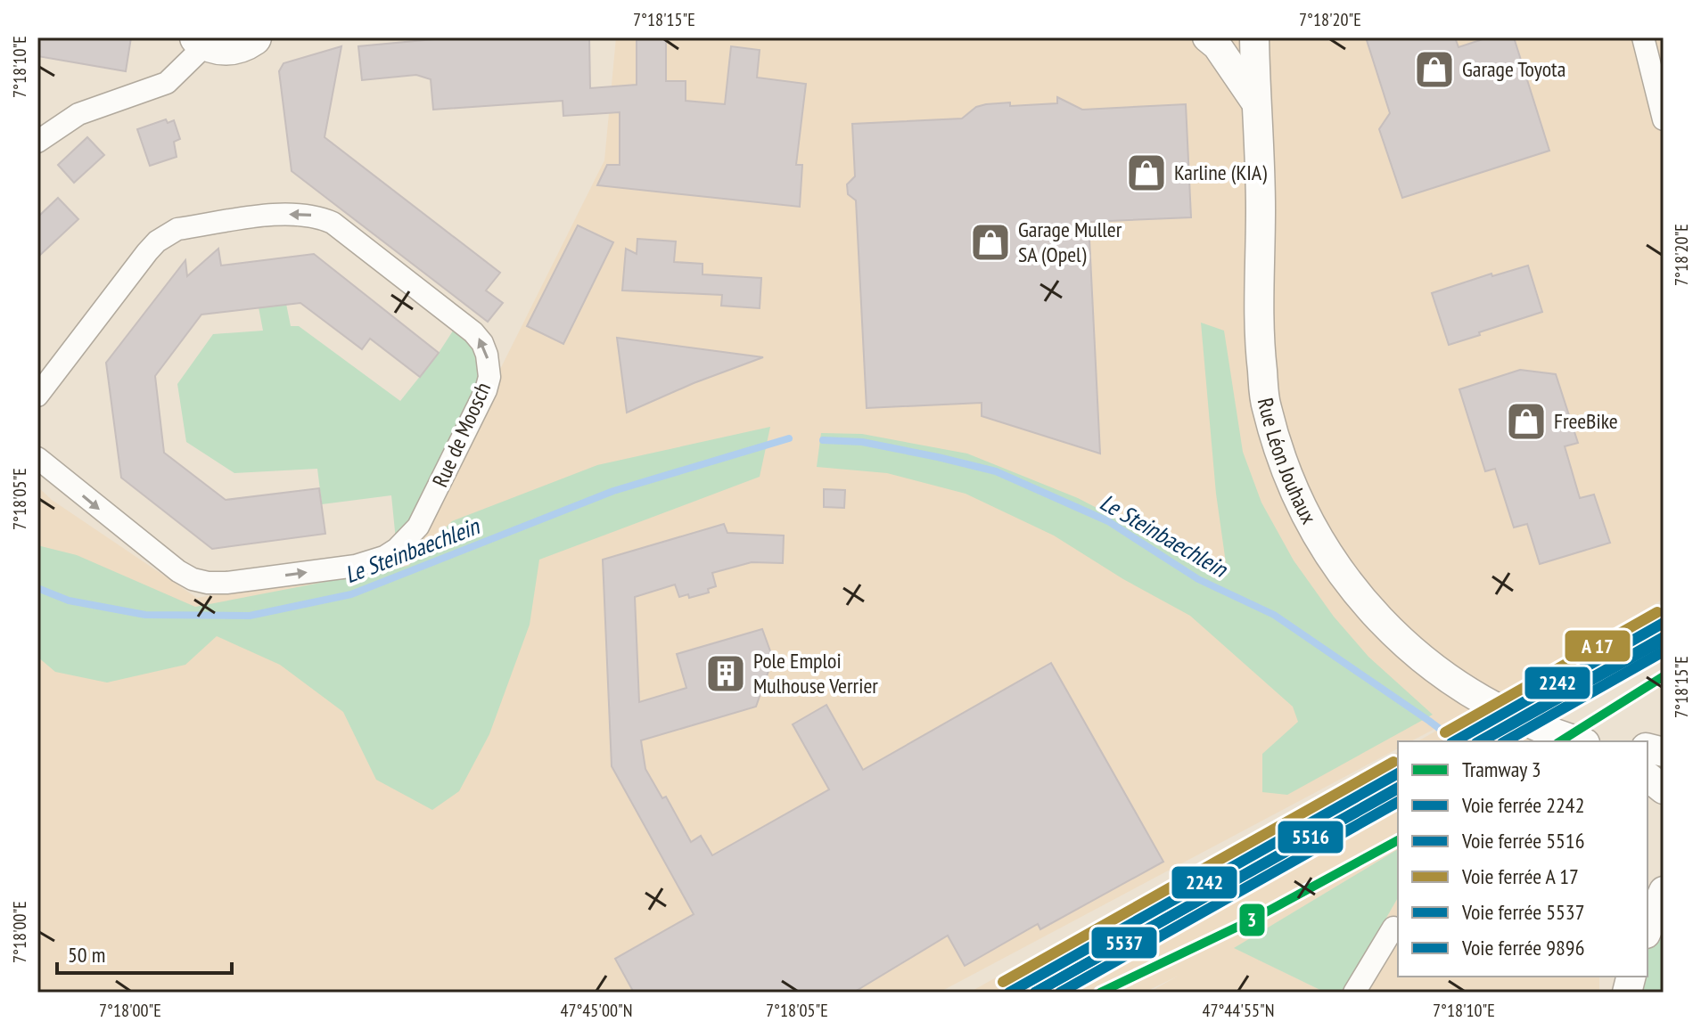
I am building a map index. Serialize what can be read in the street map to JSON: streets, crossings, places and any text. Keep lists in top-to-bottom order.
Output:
{
  "streets": {
    "street": ["Rue de Moosch", "Rue Léon Jouhaux"]
  },
  "water": ["Le Steinbaechlein"],
  "places": {
    "shop": [
      "Garage Toyota",
      "Karline (KIA)",
      "Garage Muller SA (Opel)",
      "FreeBike"
    ],
    "building": ["Pole Emploi Mulhouse Verrier"]
  },
  "lines": [
    "rail line 2242",
    "rail line 5516",
    "rail line 5537",
    "rail line 9896",
    "tram line 3"
  ],
  "legend": [
    "Tramway 3",
    "Voie ferrée 2242",
    "Voie ferrée 5516",
    "Voie ferrée A 17",
    "Voie ferrée 5537",
    "Voie ferrée 9896"
  ],
  "scale_bar": "50 m",
  "coordinates": [
    "7°18'15\"E",
    "7°18'20\"E",
    "7°18'10\"E",
    "7°18'05\"E",
    "7°18'00\"E",
    "47°45'00\"N",
    "47°44'55\"N"
  ]
}
